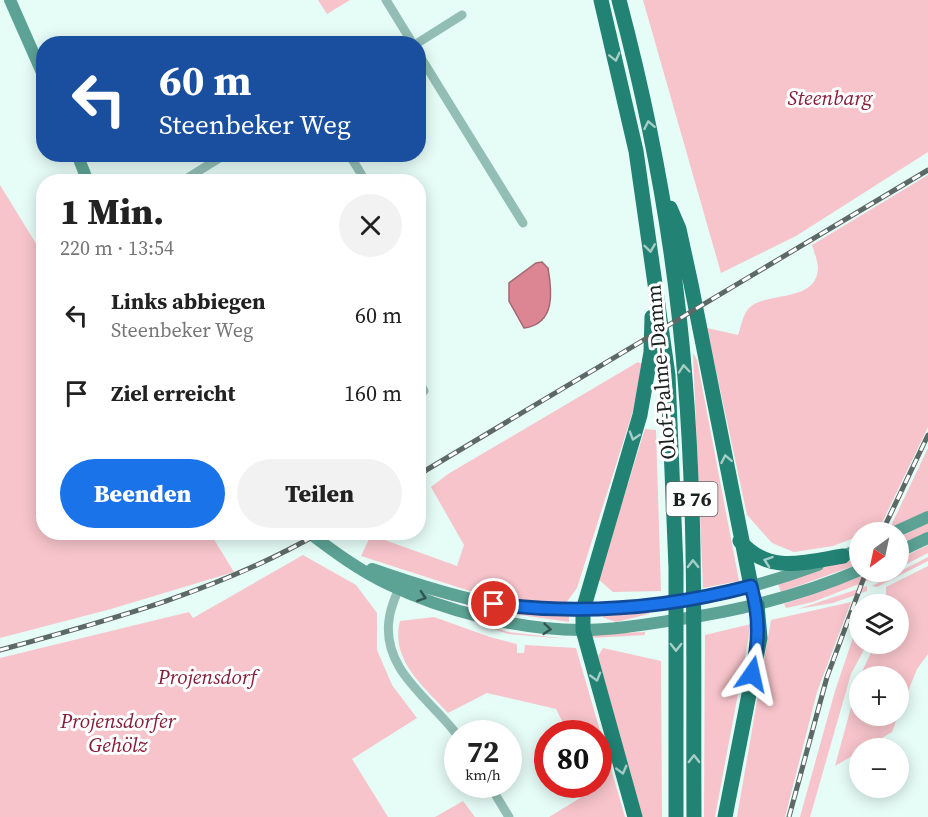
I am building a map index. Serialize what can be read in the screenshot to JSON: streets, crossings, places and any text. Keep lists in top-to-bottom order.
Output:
{
  "streets": {
    "highway": ["Olof-Palme-Damm", "B 76"]
  },
  "parks": ["Steenbarg", "Projensdorf", "Projensdorfer Gehölz"],
  "north": "bottom left",
  "page": {
    "turn": ["60 m", "Steenbeker Weg"],
    "heading": ["1 Min.", "220 m · 13:54"],
    "list": [
      {
        "name": "Links abbiegen",
        "note": "Steenbeker Weg",
        "value": "60 m"
      },
      {
        "name": "Ziel erreicht",
        "value": "160 m"
      }
    ],
    "buttons": ["Beenden", "Teilen"],
    "map_buttons": ["+", "−"],
    "speed": "72 km/h",
    "limit": "80"
  }
}
